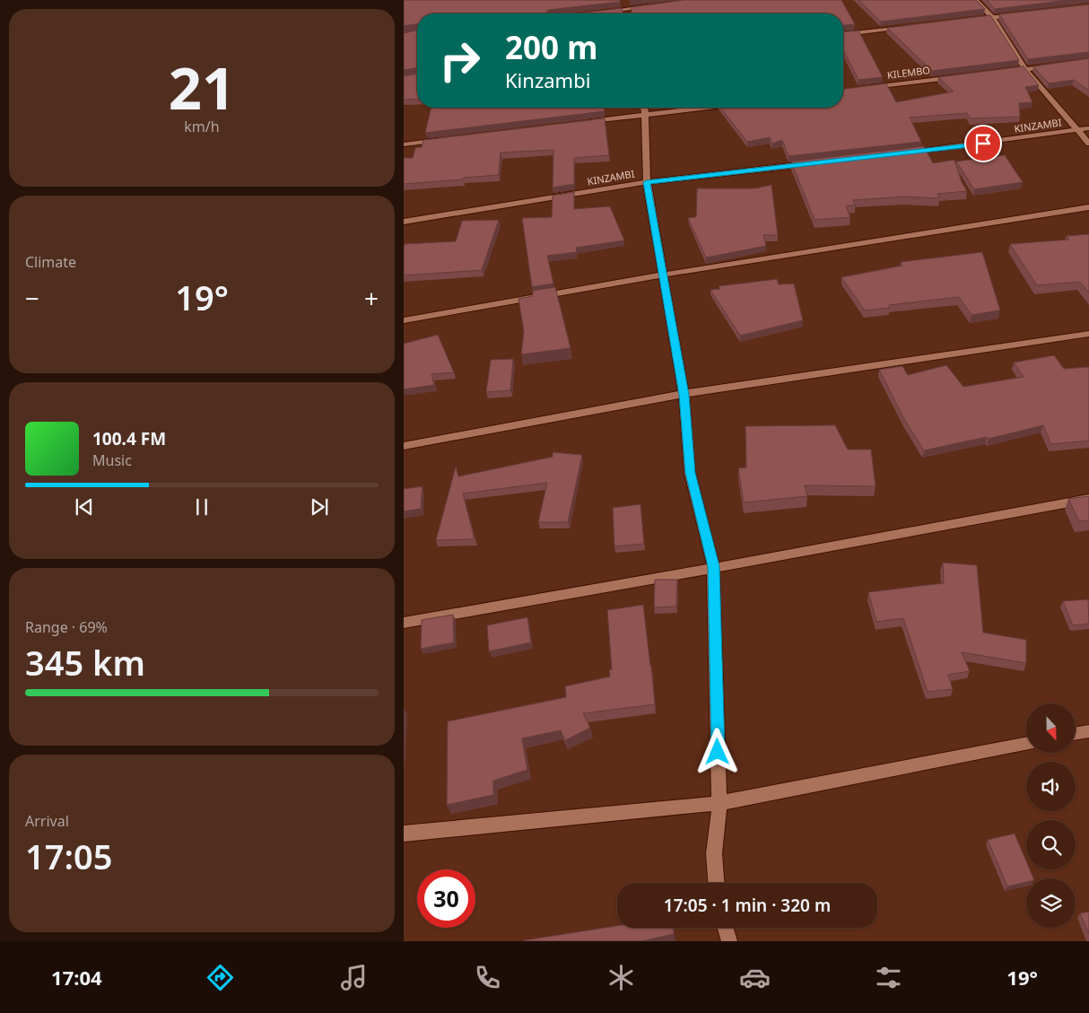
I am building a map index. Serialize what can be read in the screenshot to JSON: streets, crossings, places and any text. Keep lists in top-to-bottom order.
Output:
{
  "streets": {
    "street": ["KILEMBO", "KINZAMBI"]
  },
  "north": "bottom",
  "page": {
    "tile": [
      ["21", "km/h"],
      "Climate",
      ["Range · 69%", "345 km"],
      ["Arrival", "17:05"]
    ],
    "turn": ["200 m", "Kinzambi"],
    "heat": ["−", "19°", "+"],
    "song": ["100.4 FM", "Music"],
    "limit": "30",
    "trip": "17:05 · 1 min · 320 m",
    "tabs": ["17:04", "19°"]
  }
}
